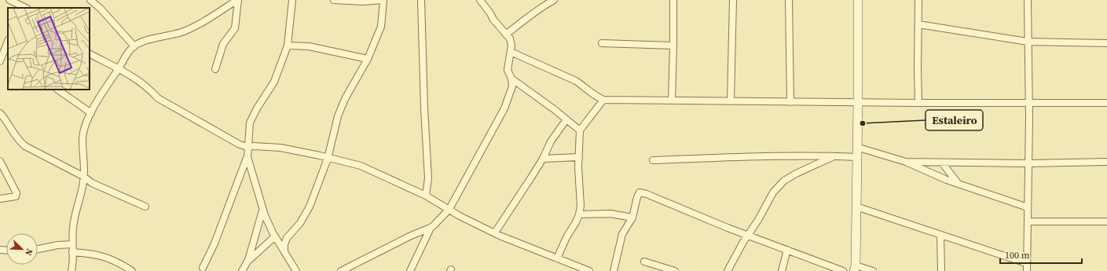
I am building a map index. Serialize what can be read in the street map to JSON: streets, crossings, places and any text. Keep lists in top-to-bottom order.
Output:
{
  "places": ["Estaleiro"],
  "scale_bar": "100 m",
  "north": "bottom right"
}
